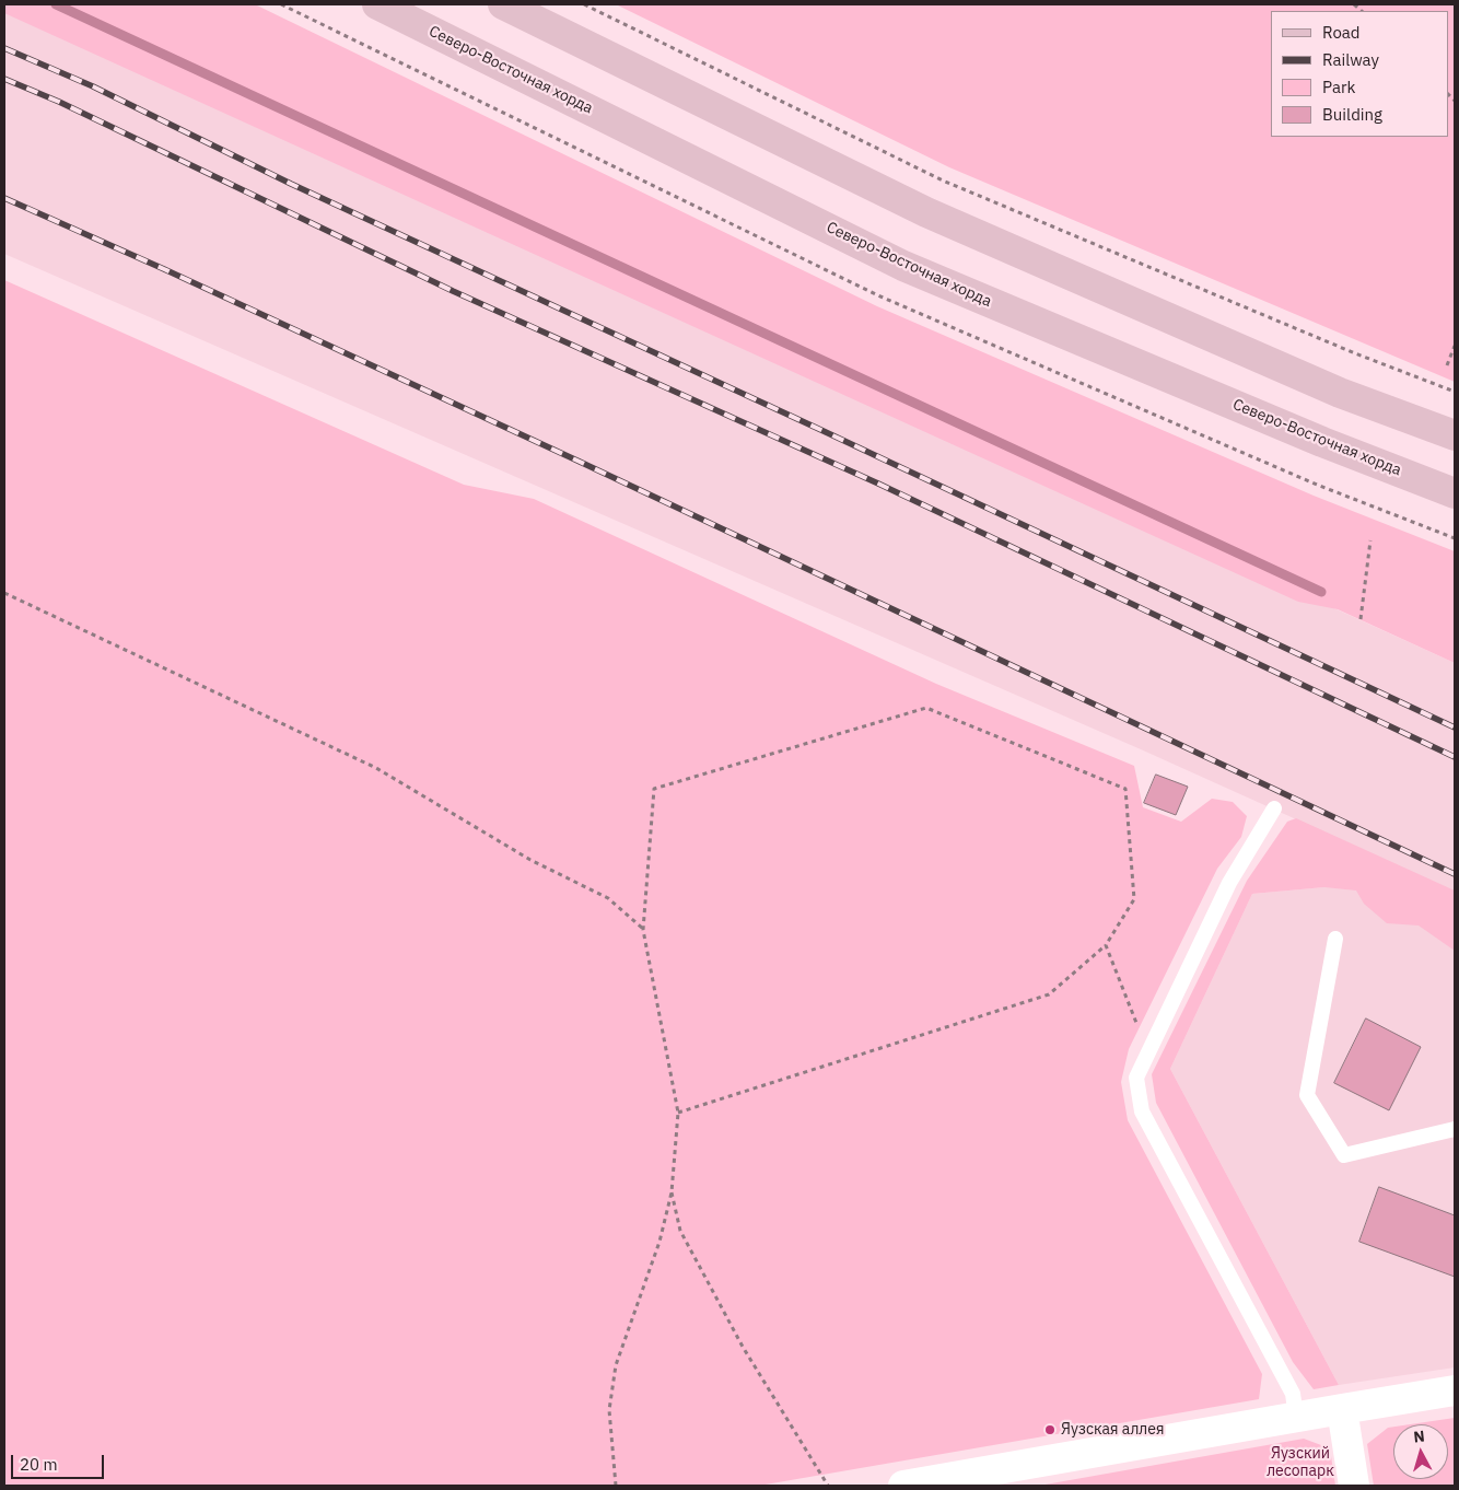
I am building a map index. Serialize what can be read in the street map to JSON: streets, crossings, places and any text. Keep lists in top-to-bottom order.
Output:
{
  "streets": {
    "main road": ["Северо-Восточная хорда"]
  },
  "parks": ["Яузский лесопарк"],
  "places": ["Яузская аллея"],
  "legend": [
    "Road",
    "Railway",
    "Park",
    "Building"
  ],
  "scale_bar": "20 m",
  "north": "top"
}
